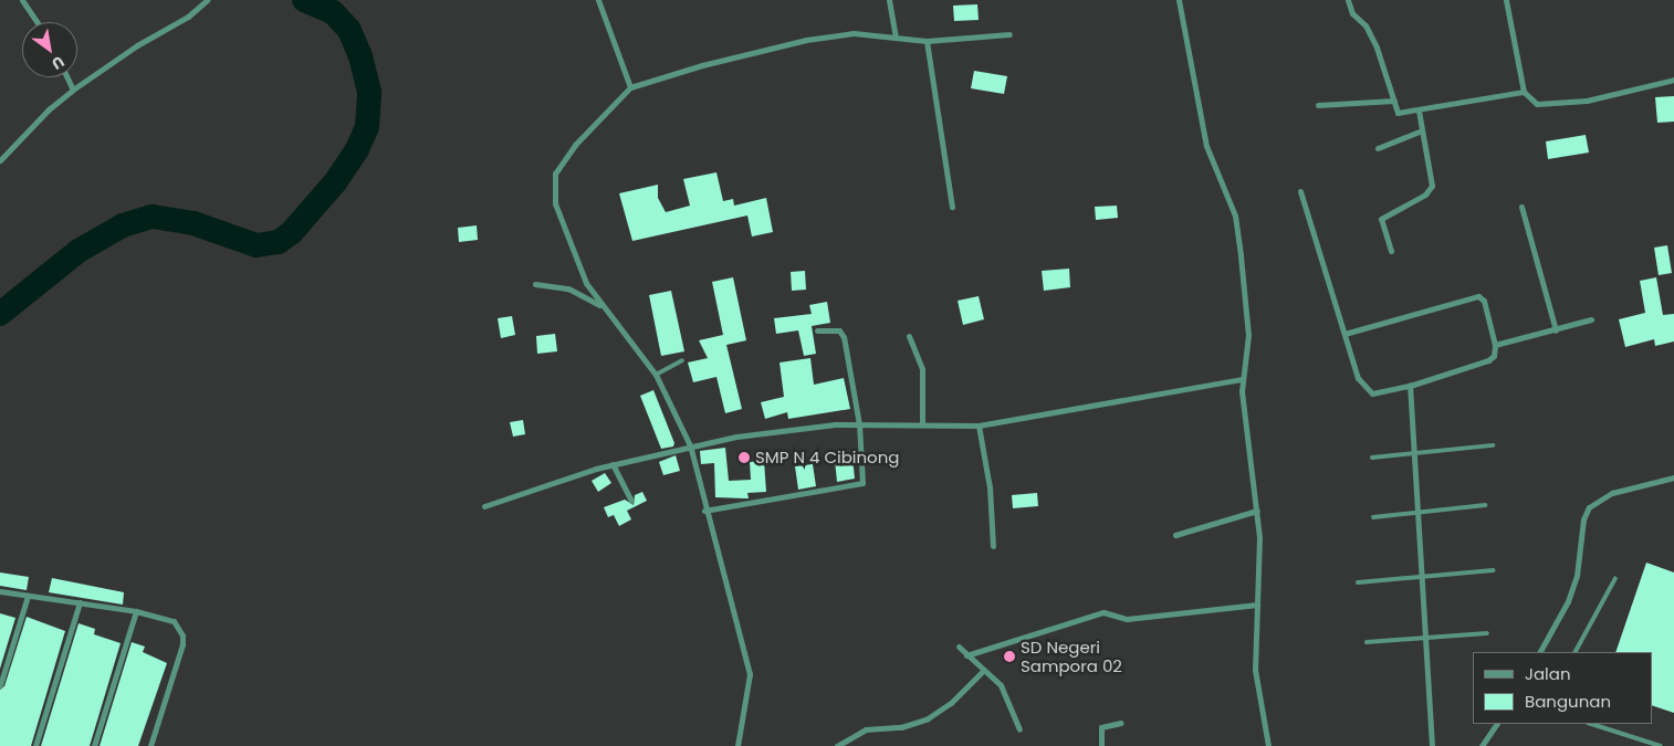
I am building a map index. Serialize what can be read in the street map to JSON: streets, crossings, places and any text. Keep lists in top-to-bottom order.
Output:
{
  "places": ["SMP N 4 Cibinong", "SD Negeri Sampora 02"],
  "legend": ["Jalan", "Bangunan"],
  "north": "bottom right"
}
